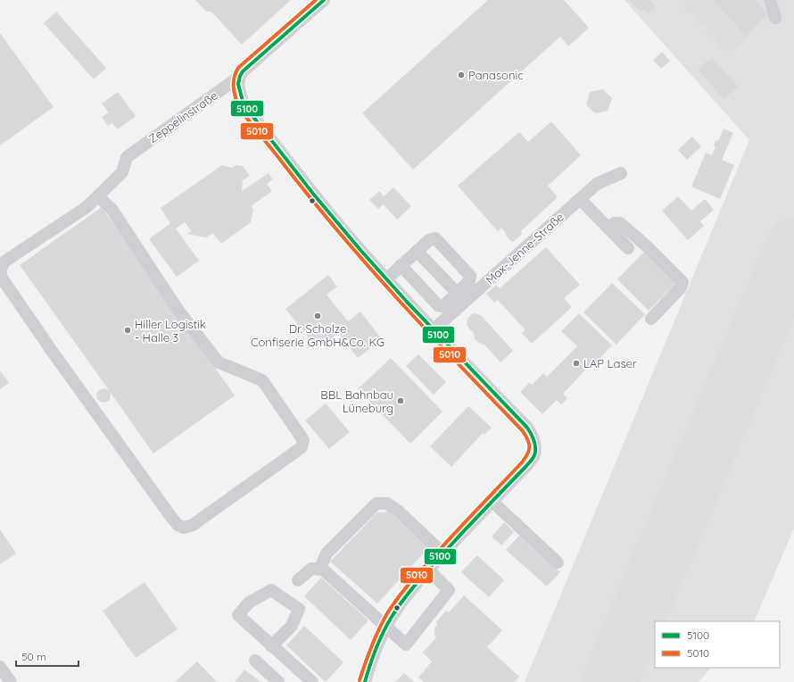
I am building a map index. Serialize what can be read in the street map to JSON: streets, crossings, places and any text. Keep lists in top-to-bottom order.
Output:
{
  "streets": {
    "street": ["Zeppelinstraße", "Max-Jenne-Straße"]
  },
  "places": [
    "Panasonic",
    "Dr. Scholze Confiserie GmbH&Co. KG",
    "Hiller Logistik - Halle 3",
    "LAP Laser",
    "BBL Bahnbau Lüneburg"
  ],
  "lines": ["transit line 5100", "transit line 5010"],
  "legend": ["5100", "5010"],
  "scale_bar": "50 m"
}
